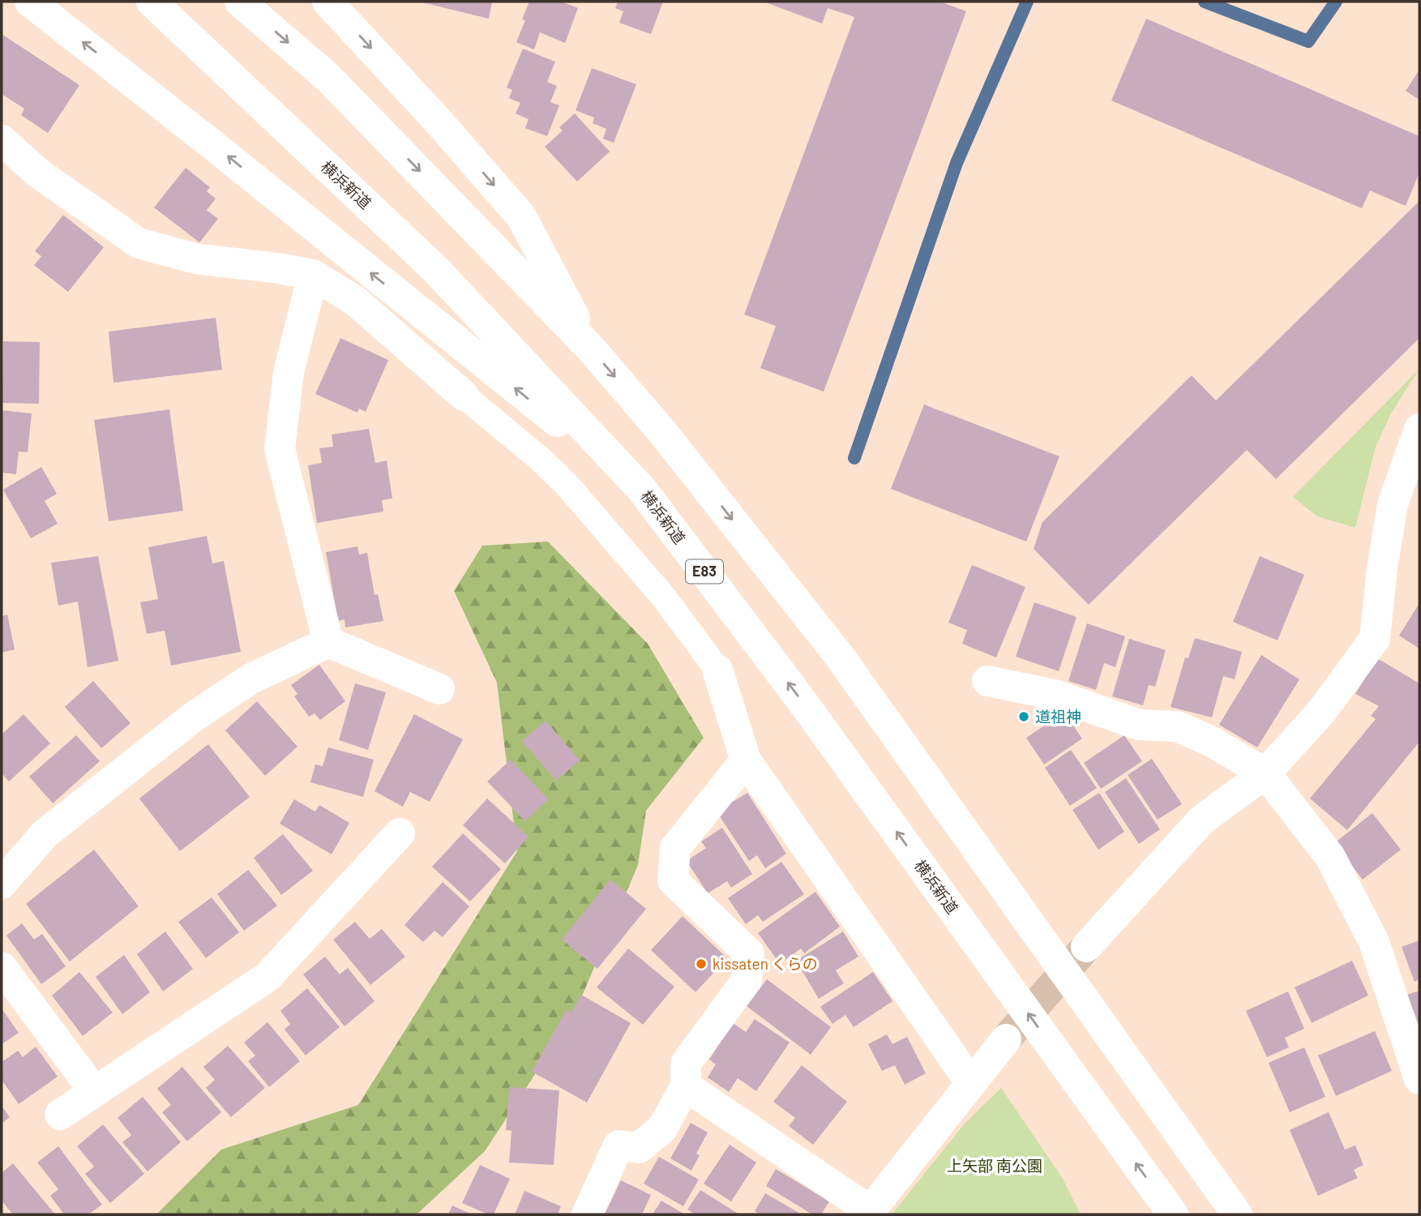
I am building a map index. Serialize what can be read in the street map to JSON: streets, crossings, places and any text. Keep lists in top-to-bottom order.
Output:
{
  "streets": {
    "main road": ["横浜新道", "E83"]
  },
  "parks": ["上矢部 南公園"],
  "places": ["道祖神", "kissaten くらの"]
}
